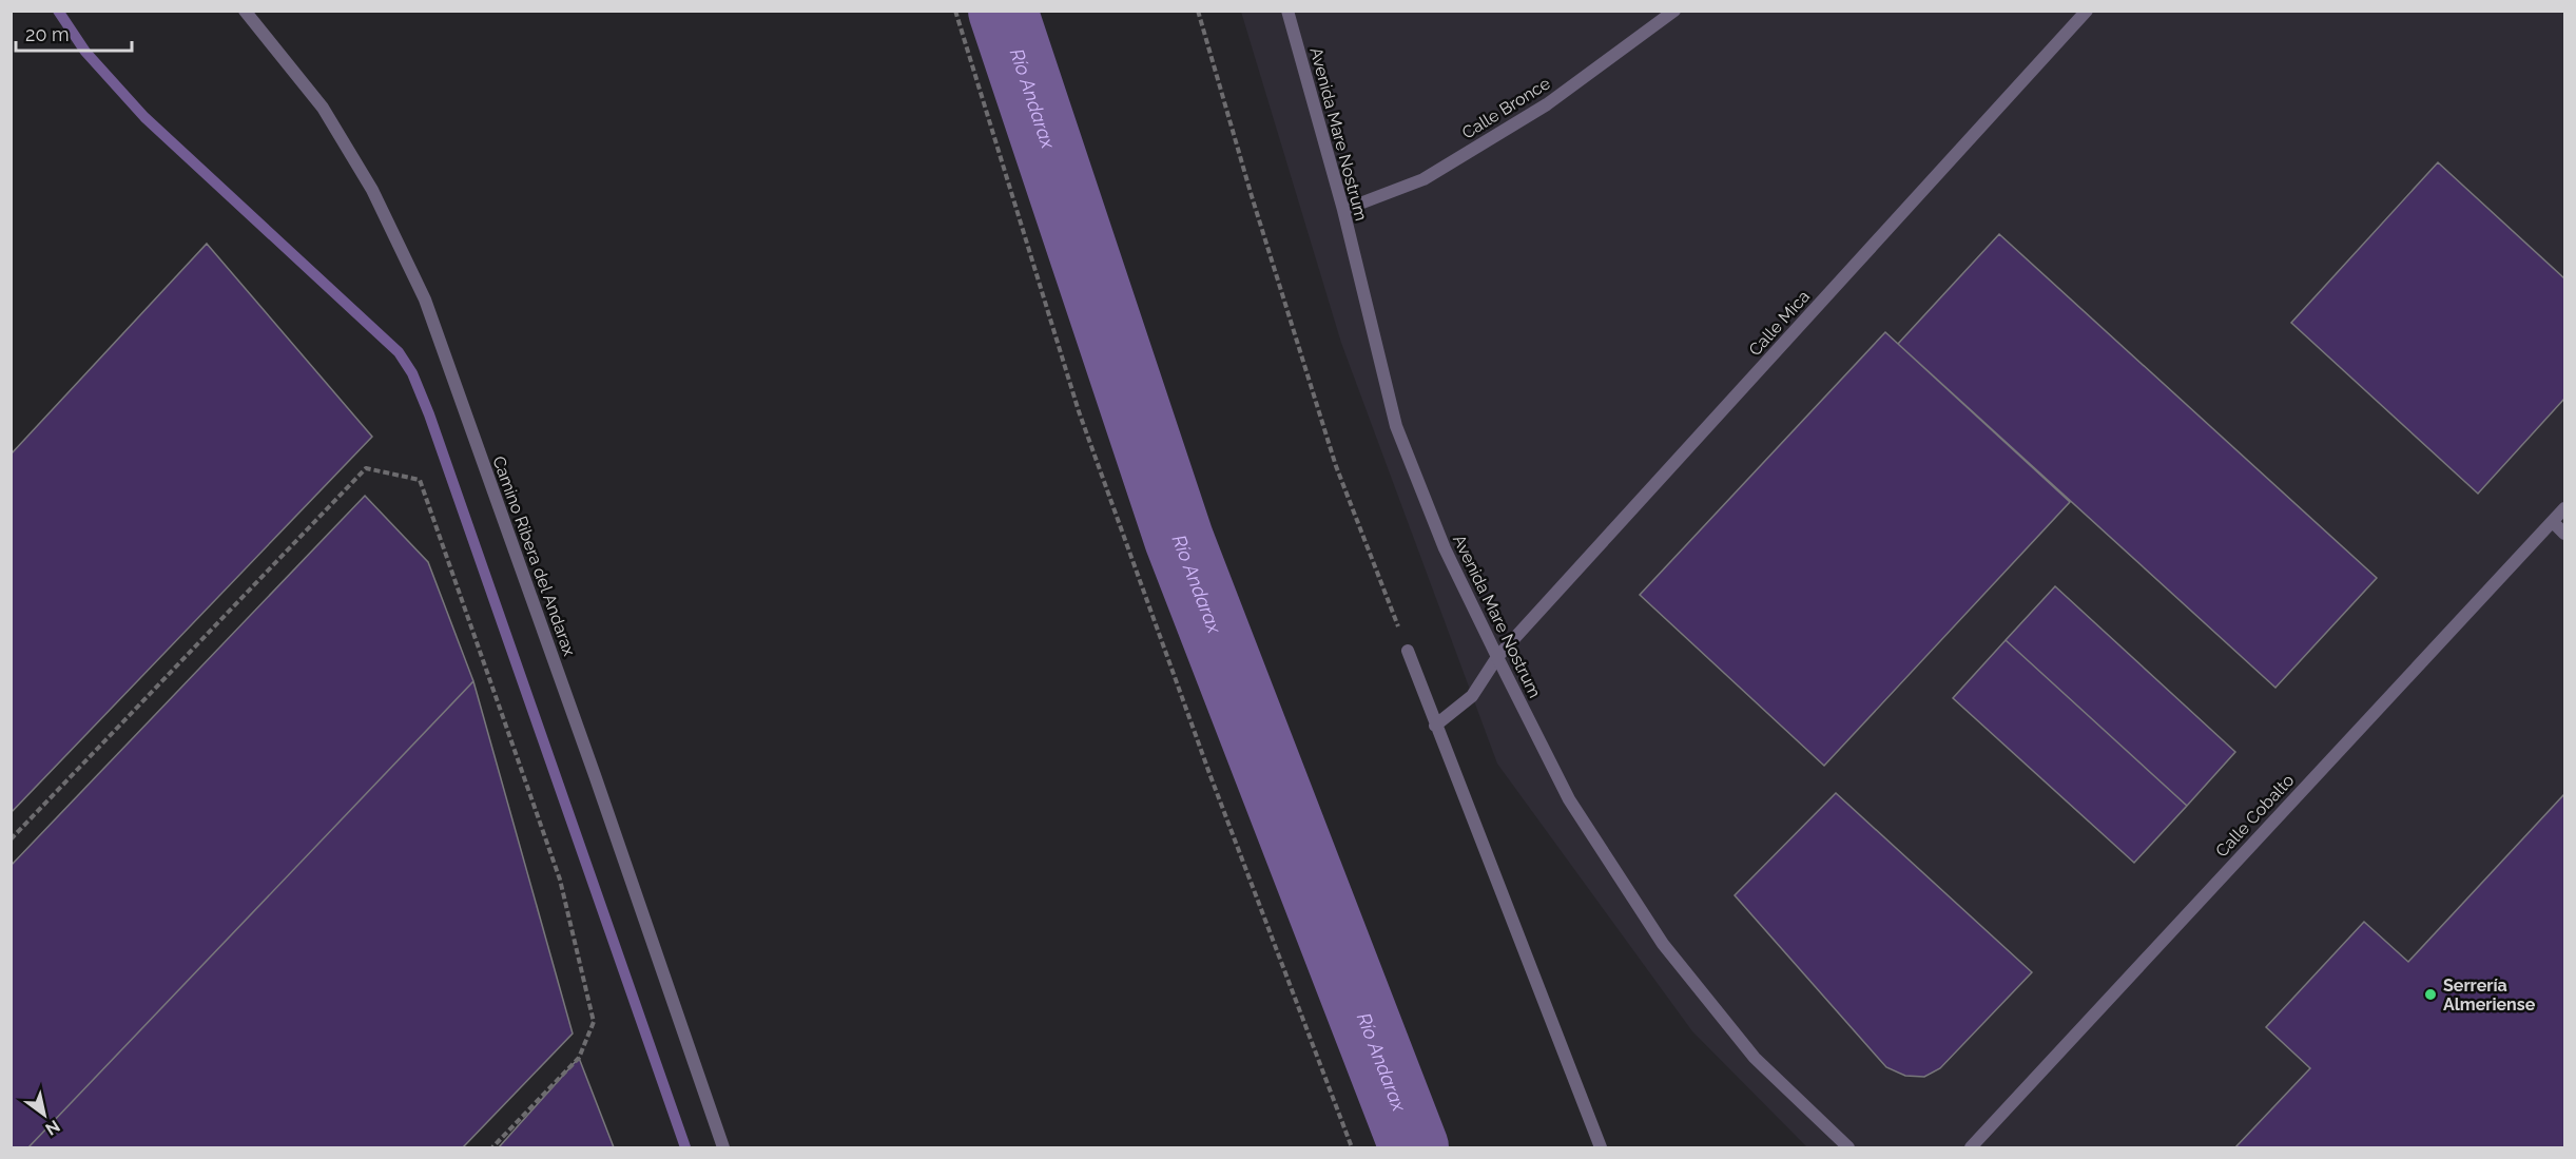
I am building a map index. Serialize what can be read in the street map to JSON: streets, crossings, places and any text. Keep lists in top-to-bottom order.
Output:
{
  "streets": {
    "street": [
      "Calle Bronce",
      "Avenida Mare Nostrum",
      "Calle Mica",
      "Camino Ribera del Andarax",
      "Calle Cobalto"
    ]
  },
  "crossings": [
    ["Calle Bronce", "Avenida Mare Nostrum"],
    ["Avenida Mare Nostrum", "Calle Mica"]
  ],
  "water": ["Río Andarax"],
  "places": ["Serrería Almeriense"],
  "scale_bar": "20 m",
  "north": "bottom right"
}
